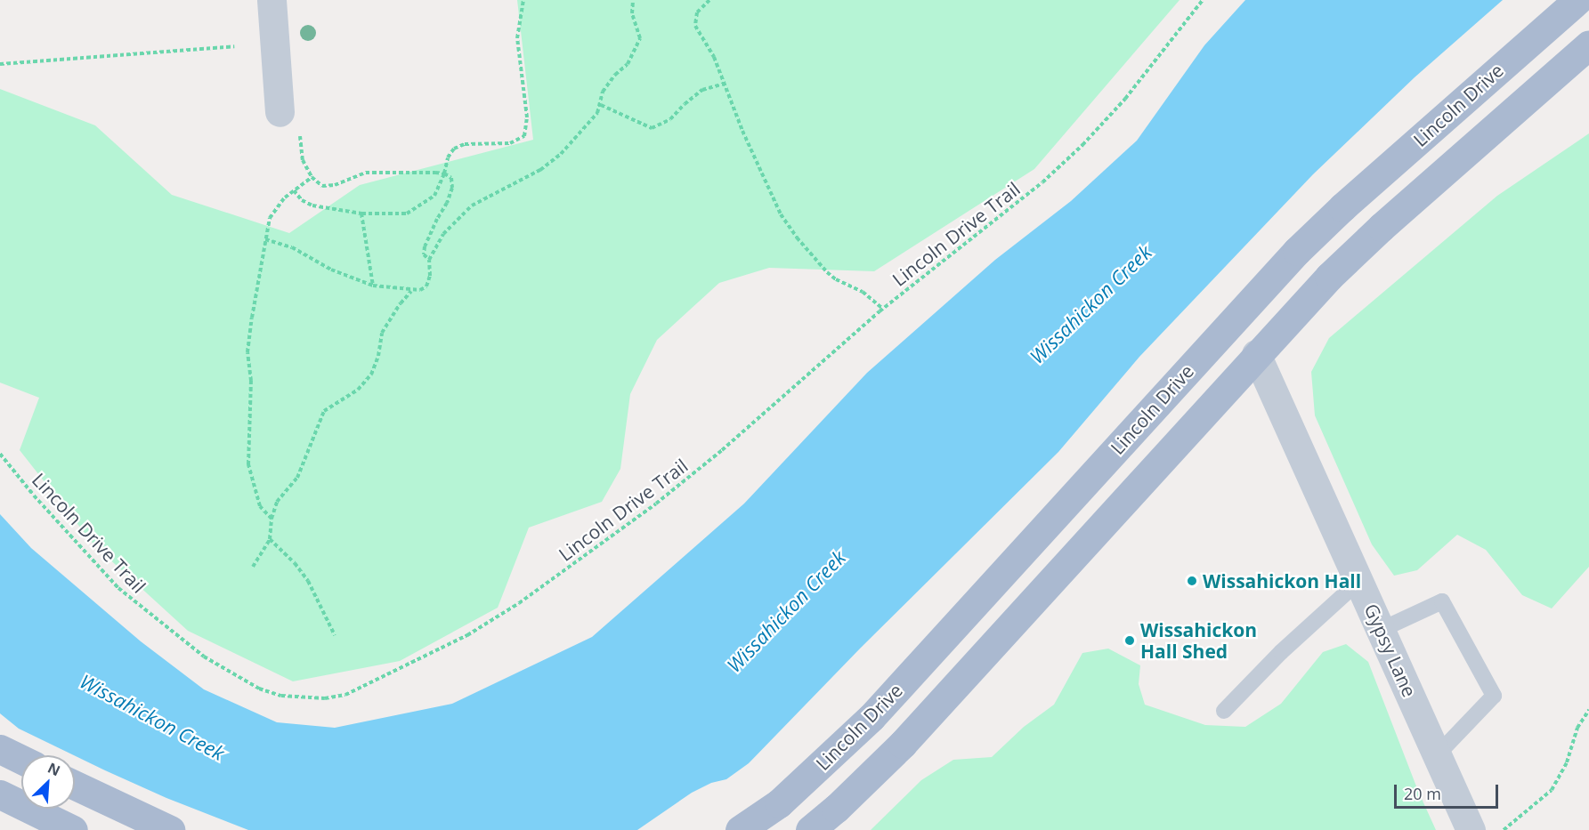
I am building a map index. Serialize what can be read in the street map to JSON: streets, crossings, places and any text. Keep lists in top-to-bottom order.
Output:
{
  "streets": {
    "main road": ["Lincoln Drive"],
    "street": ["Gypsy Lane"],
    "path": ["Lincoln Drive Trail"]
  },
  "water": ["Wissahickon Creek"],
  "places": ["Wissahickon Hall", "Wissahickon Hall Shed"],
  "scale_bar": "20 m",
  "north": "top right"
}
